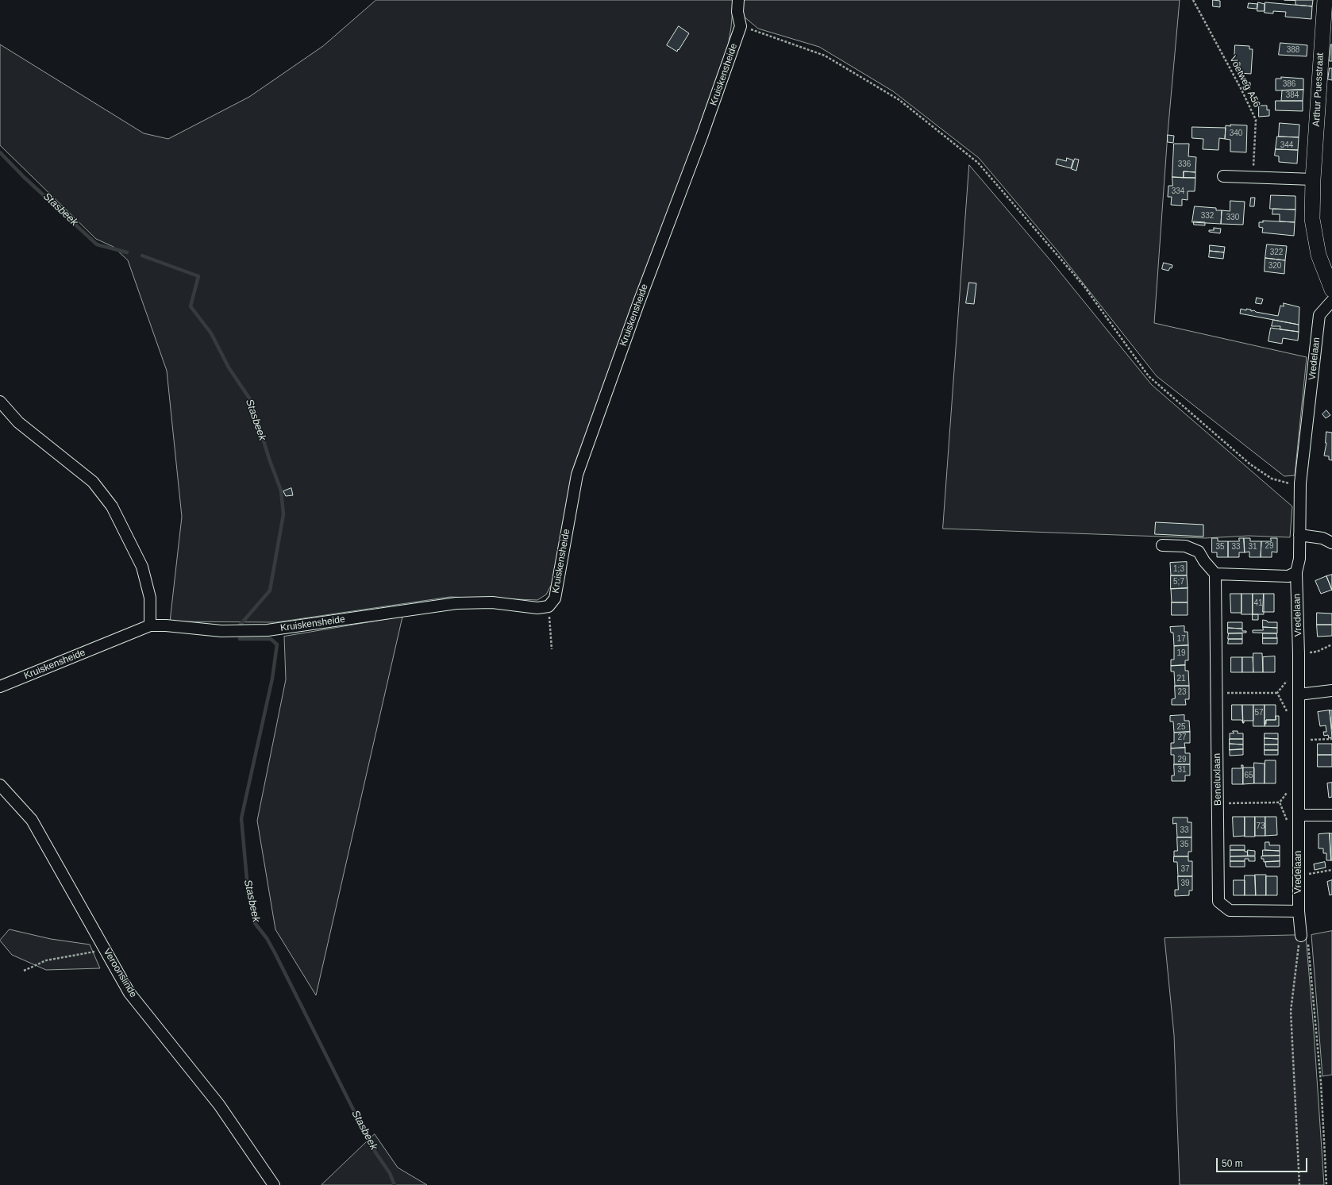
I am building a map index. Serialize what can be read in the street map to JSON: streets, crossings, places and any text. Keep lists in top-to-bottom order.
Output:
{
  "streets": {
    "street": [
      "Kruiskensheide",
      "Arthur Puesstraat",
      "Vredelaan",
      "Beneluxlaan",
      "Veroonslinde"
    ],
    "path": ["Voetweg A56"]
  },
  "crossings": [
    ["Vredelaan", "Beneluxlaan"]
  ],
  "water": ["Stasbeek"],
  "house_numbers": [
    "388",
    "386",
    "384",
    "340",
    "344",
    "336",
    "334",
    "332",
    "330",
    "322",
    "320",
    "29",
    "35",
    "33",
    "31",
    "1;3",
    "5;7",
    "41",
    "17",
    "19",
    "21",
    "23",
    "57",
    "25",
    "27",
    "29",
    "31",
    "65",
    "73",
    "33",
    "35",
    "37",
    "39"
  ],
  "scale_bar": "50 m"
}
